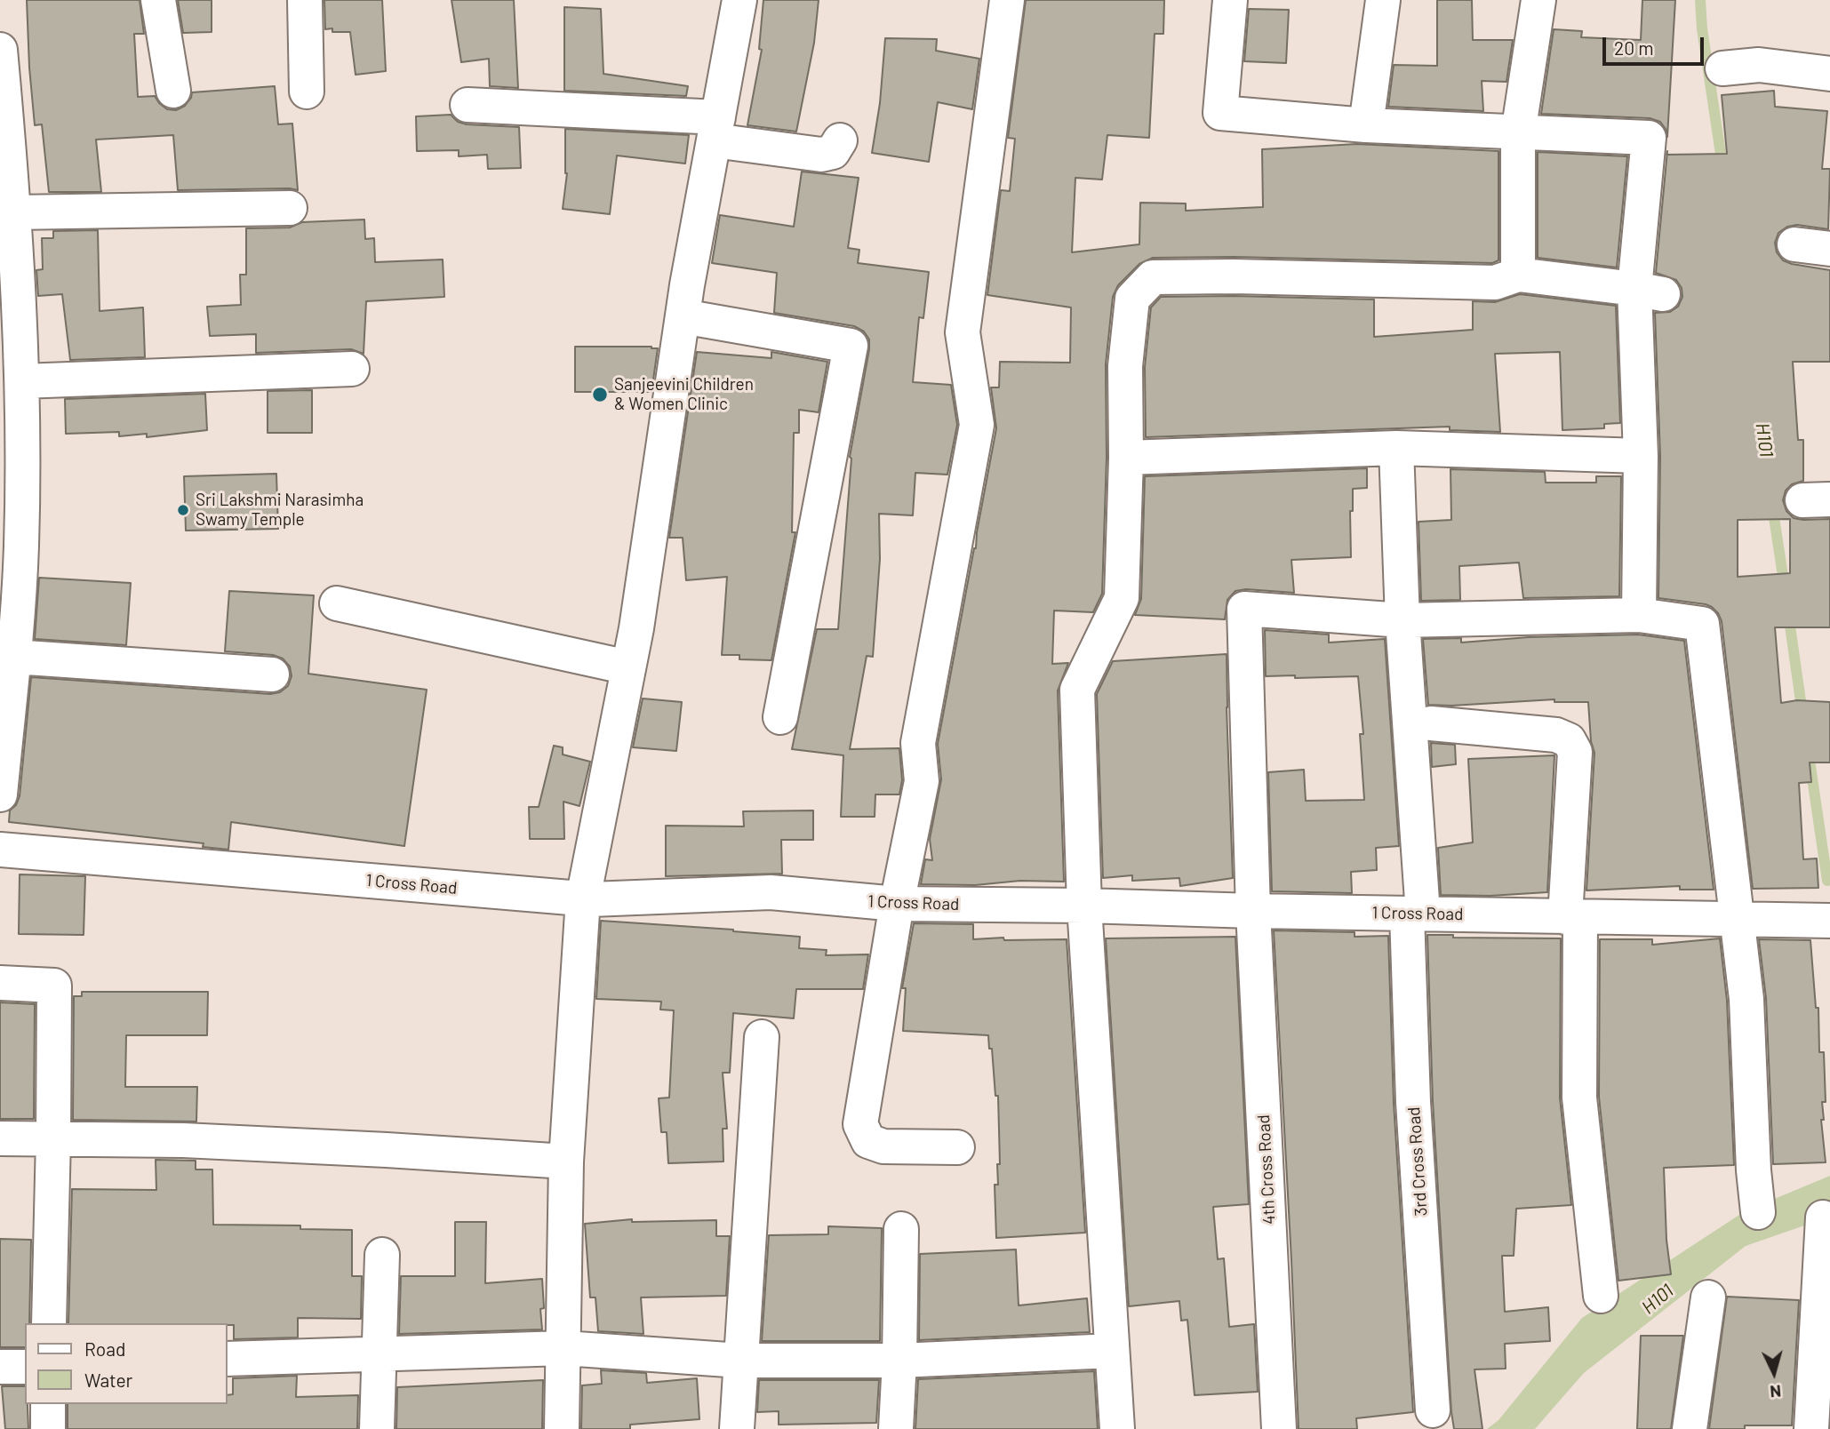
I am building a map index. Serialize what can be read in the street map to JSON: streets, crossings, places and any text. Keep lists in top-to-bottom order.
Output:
{
  "streets": {
    "street": ["1 Cross Road", "3rd Cross Road", "4th Cross Road"]
  },
  "crossings": [
    ["1 Cross Road", "3rd Cross Road"],
    ["1 Cross Road", "4th Cross Road"],
    ["3rd Cross Road", "4th Cross Road"]
  ],
  "water": ["H101"],
  "places": ["Sanjeevini Children & Women Clinic", "Sri Lakshmi Narasimha Swamy Temple"],
  "legend": ["Road", "Water"],
  "scale_bar": "20 m",
  "north": "bottom"
}
